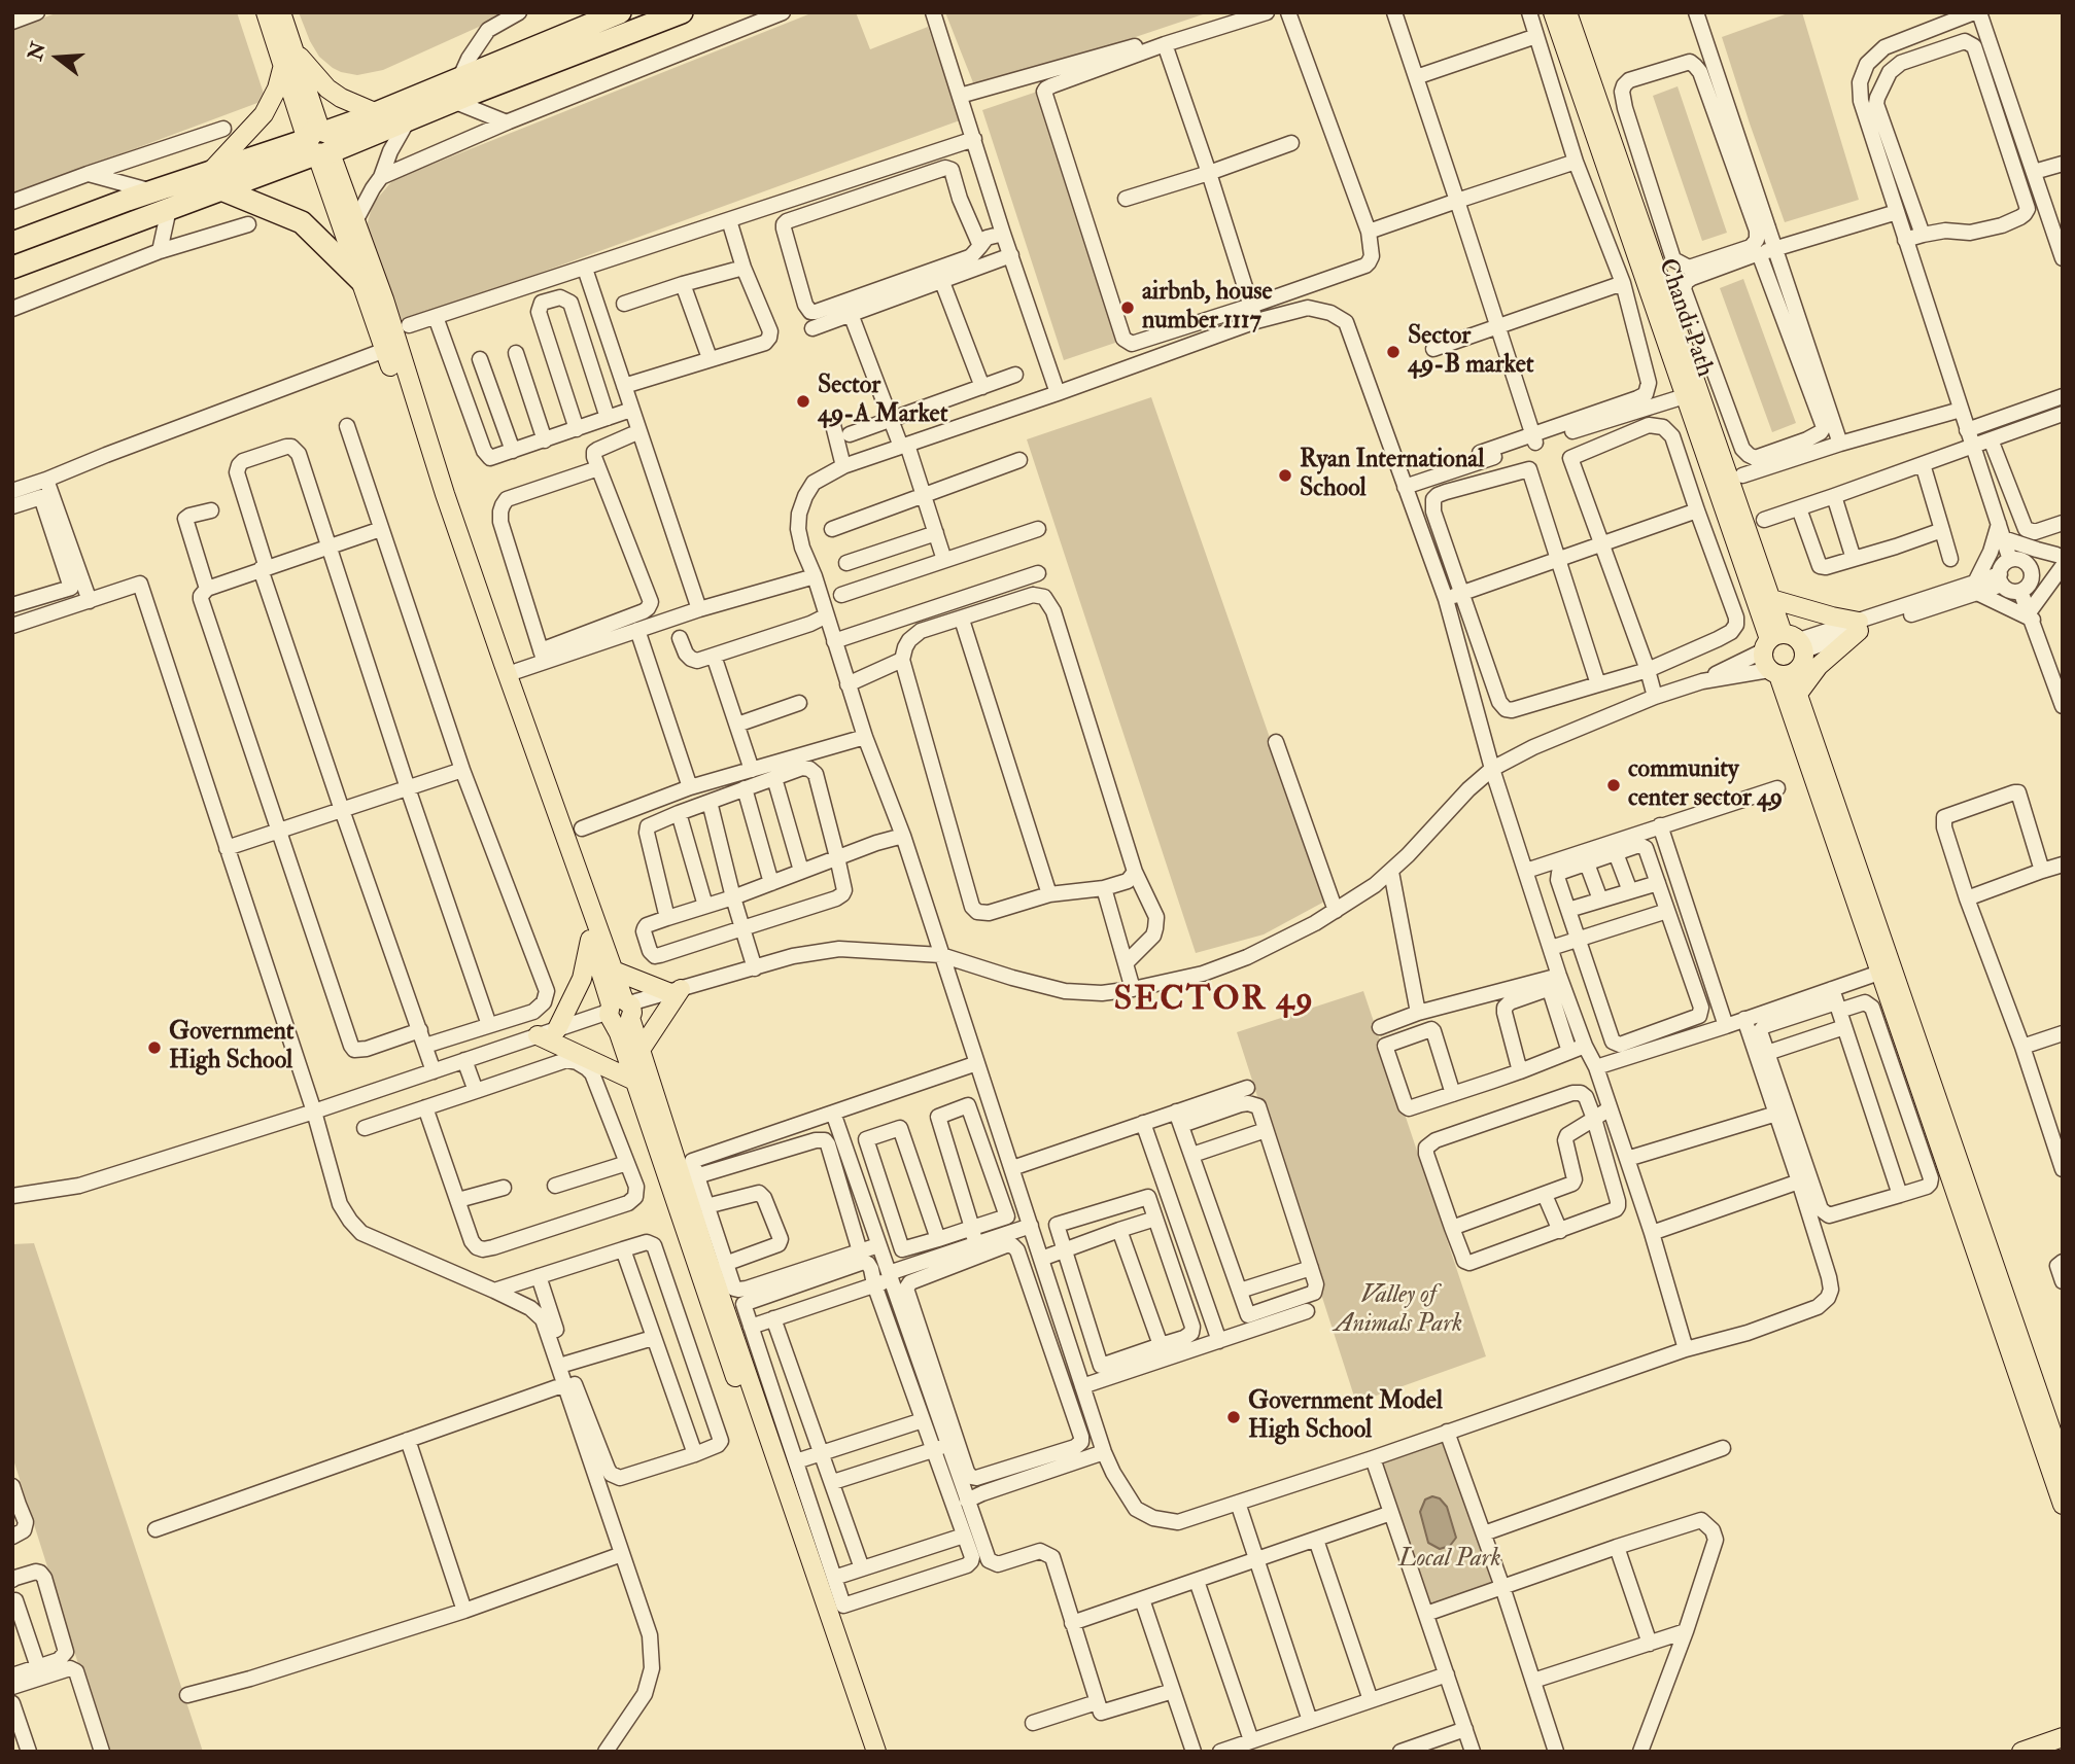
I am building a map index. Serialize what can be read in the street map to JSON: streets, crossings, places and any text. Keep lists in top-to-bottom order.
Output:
{
  "streets": {
    "main road": ["Chandi Path"]
  },
  "districts": ["SECTOR 49"],
  "parks": ["Valley of Animals Park", "Local Park"],
  "places": [
    "airbnb, house number 1117",
    "Sector 49-B market",
    "Sector 49-A Market",
    "Ryan International School",
    "community center sector 49",
    "Government High School",
    "Government Model High School"
  ],
  "north": "left"
}
